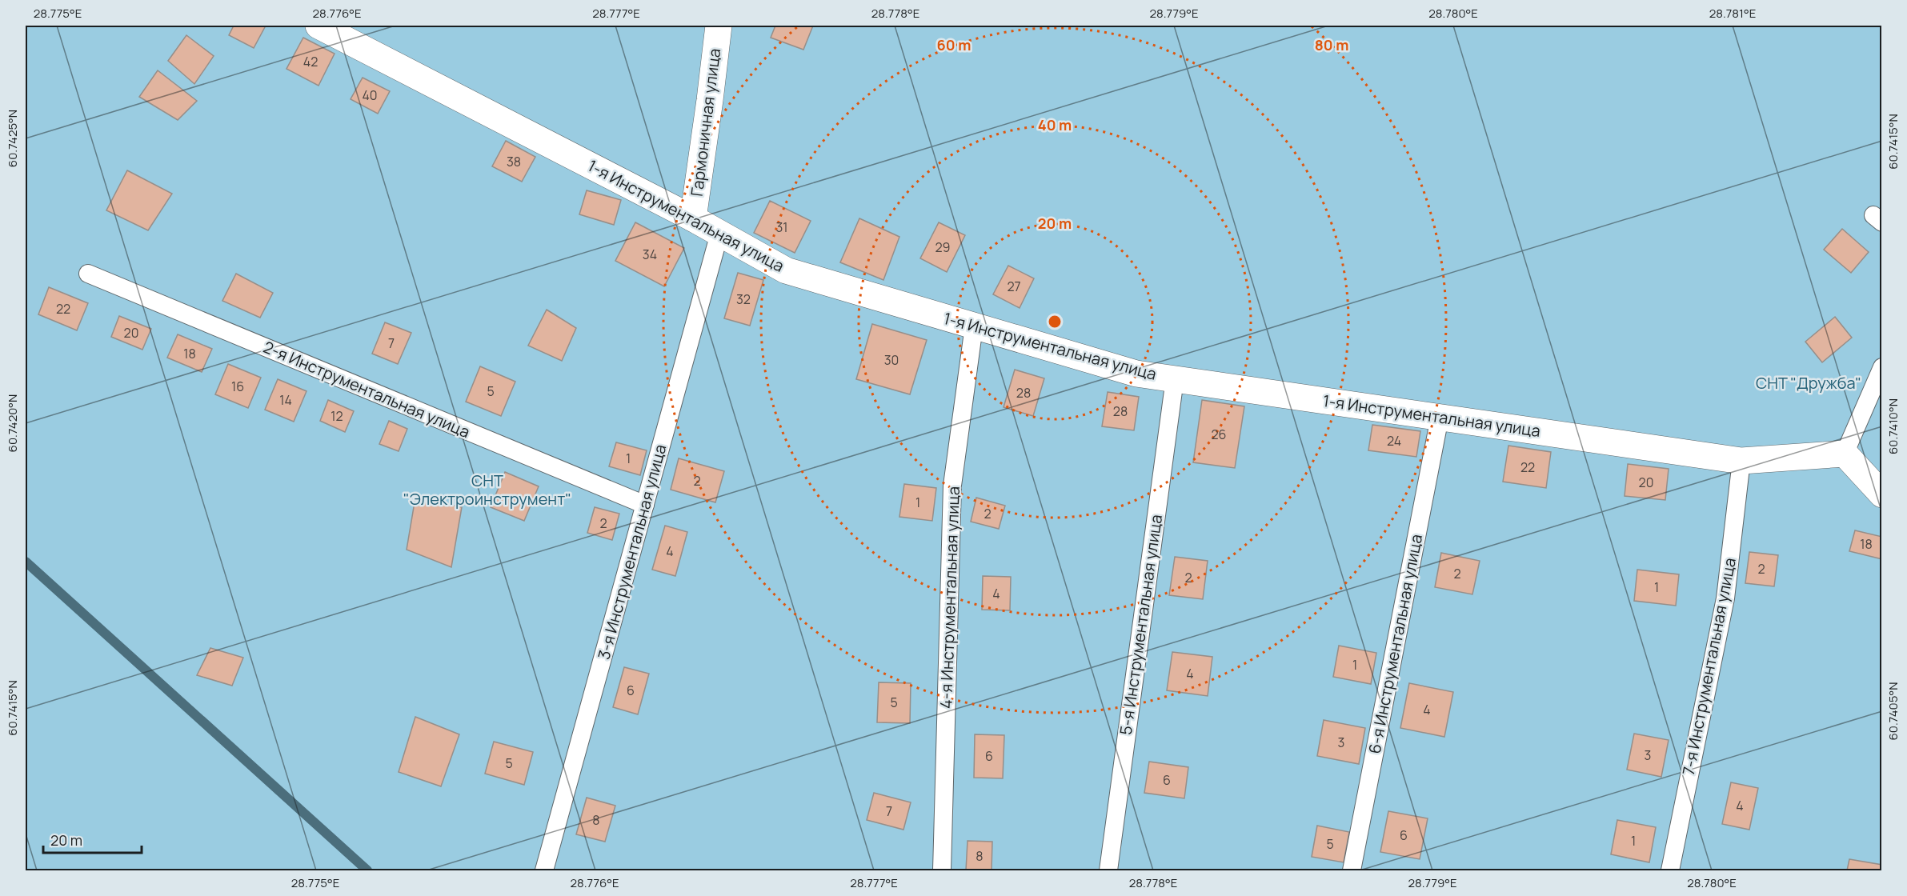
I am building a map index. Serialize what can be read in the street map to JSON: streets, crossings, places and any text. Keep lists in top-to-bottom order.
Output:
{
  "streets": {
    "street": ["Гармоничная улица", "1-я Инструментальная улица"],
    "lane": [
      "2-я Инструментальная улица",
      "3-я Инструментальная улица",
      "4-я Инструментальная улица",
      "5-я Инструментальная улица",
      "6-я Инструментальная улица",
      "7-я Инструментальная улица"
    ]
  },
  "crossings": [
    ["Гармоничная улица", "1-я Инструментальная улица"],
    ["1-я Инструментальная улица", "3-я Инструментальная улица"],
    ["1-я Инструментальная улица", "4-я Инструментальная улица"],
    ["1-я Инструментальная улица", "5-я Инструментальная улица"],
    ["1-я Инструментальная улица", "6-я Инструментальная улица"],
    ["1-я Инструментальная улица", "7-я Инструментальная улица"],
    ["2-я Инструментальная улица", "3-я Инструментальная улица"]
  ],
  "parks": ["СНТ \"Дружба\"", "СНТ \"Электроинструмент\""],
  "house_numbers": [
    "42",
    "40",
    "38",
    "31",
    "29",
    "34",
    "27",
    "32",
    "22",
    "20",
    "7",
    "18",
    "30",
    "16",
    "5",
    "28",
    "14",
    "28",
    "12",
    "26",
    "24",
    "1",
    "22",
    "2",
    "20",
    "1",
    "2",
    "2",
    "18",
    "4",
    "2",
    "2",
    "2",
    "1",
    "4",
    "1",
    "4",
    "6",
    "5",
    "4",
    "3",
    "3",
    "6",
    "5",
    "6",
    "4",
    "7",
    "8",
    "6",
    "1",
    "5",
    "8"
  ],
  "scale_bar": "20 m",
  "coordinates": [
    "28.775°E",
    "28.776°E",
    "28.777°E",
    "28.778°E",
    "28.779°E",
    "28.780°E",
    "28.781°E",
    "60.7425°N",
    "60.7415°N",
    "60.7420°N",
    "60.7410°N",
    "60.7405°N"
  ],
  "rings": [
    "80 m",
    "60 m",
    "40 m",
    "20 m"
  ]
}
